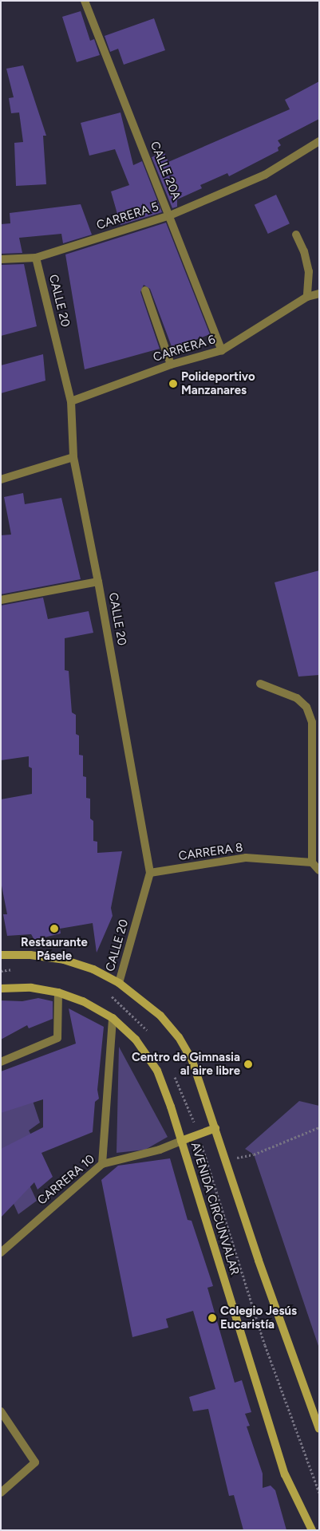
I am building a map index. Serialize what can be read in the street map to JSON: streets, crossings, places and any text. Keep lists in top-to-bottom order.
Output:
{
  "streets": {
    "main road": ["AVENIDA CIRCUNVALAR"],
    "street": [
      "CALLE 20A",
      "CARRERA 5",
      "CALLE 20",
      "CARRERA 6",
      "CARRERA 8",
      "CARRERA 10"
    ]
  },
  "crossings": [
    ["CALLE 20A", "CARRERA 5"],
    ["CALLE 20A", "CARRERA 6"],
    ["CARRERA 5", "CALLE 20"],
    ["CALLE 20", "CARRERA 6"],
    ["CALLE 20", "CARRERA 8"],
    ["CALLE 20", "AVENIDA CIRCUNVALAR"],
    ["CARRERA 10", "AVENIDA CIRCUNVALAR"]
  ],
  "places": [
    "Polideportivo Manzanares",
    "Restaurante Pásele",
    "Centro de Gimnasia al aire libre",
    "Colegio Jesús Eucaristía"
  ]
}
